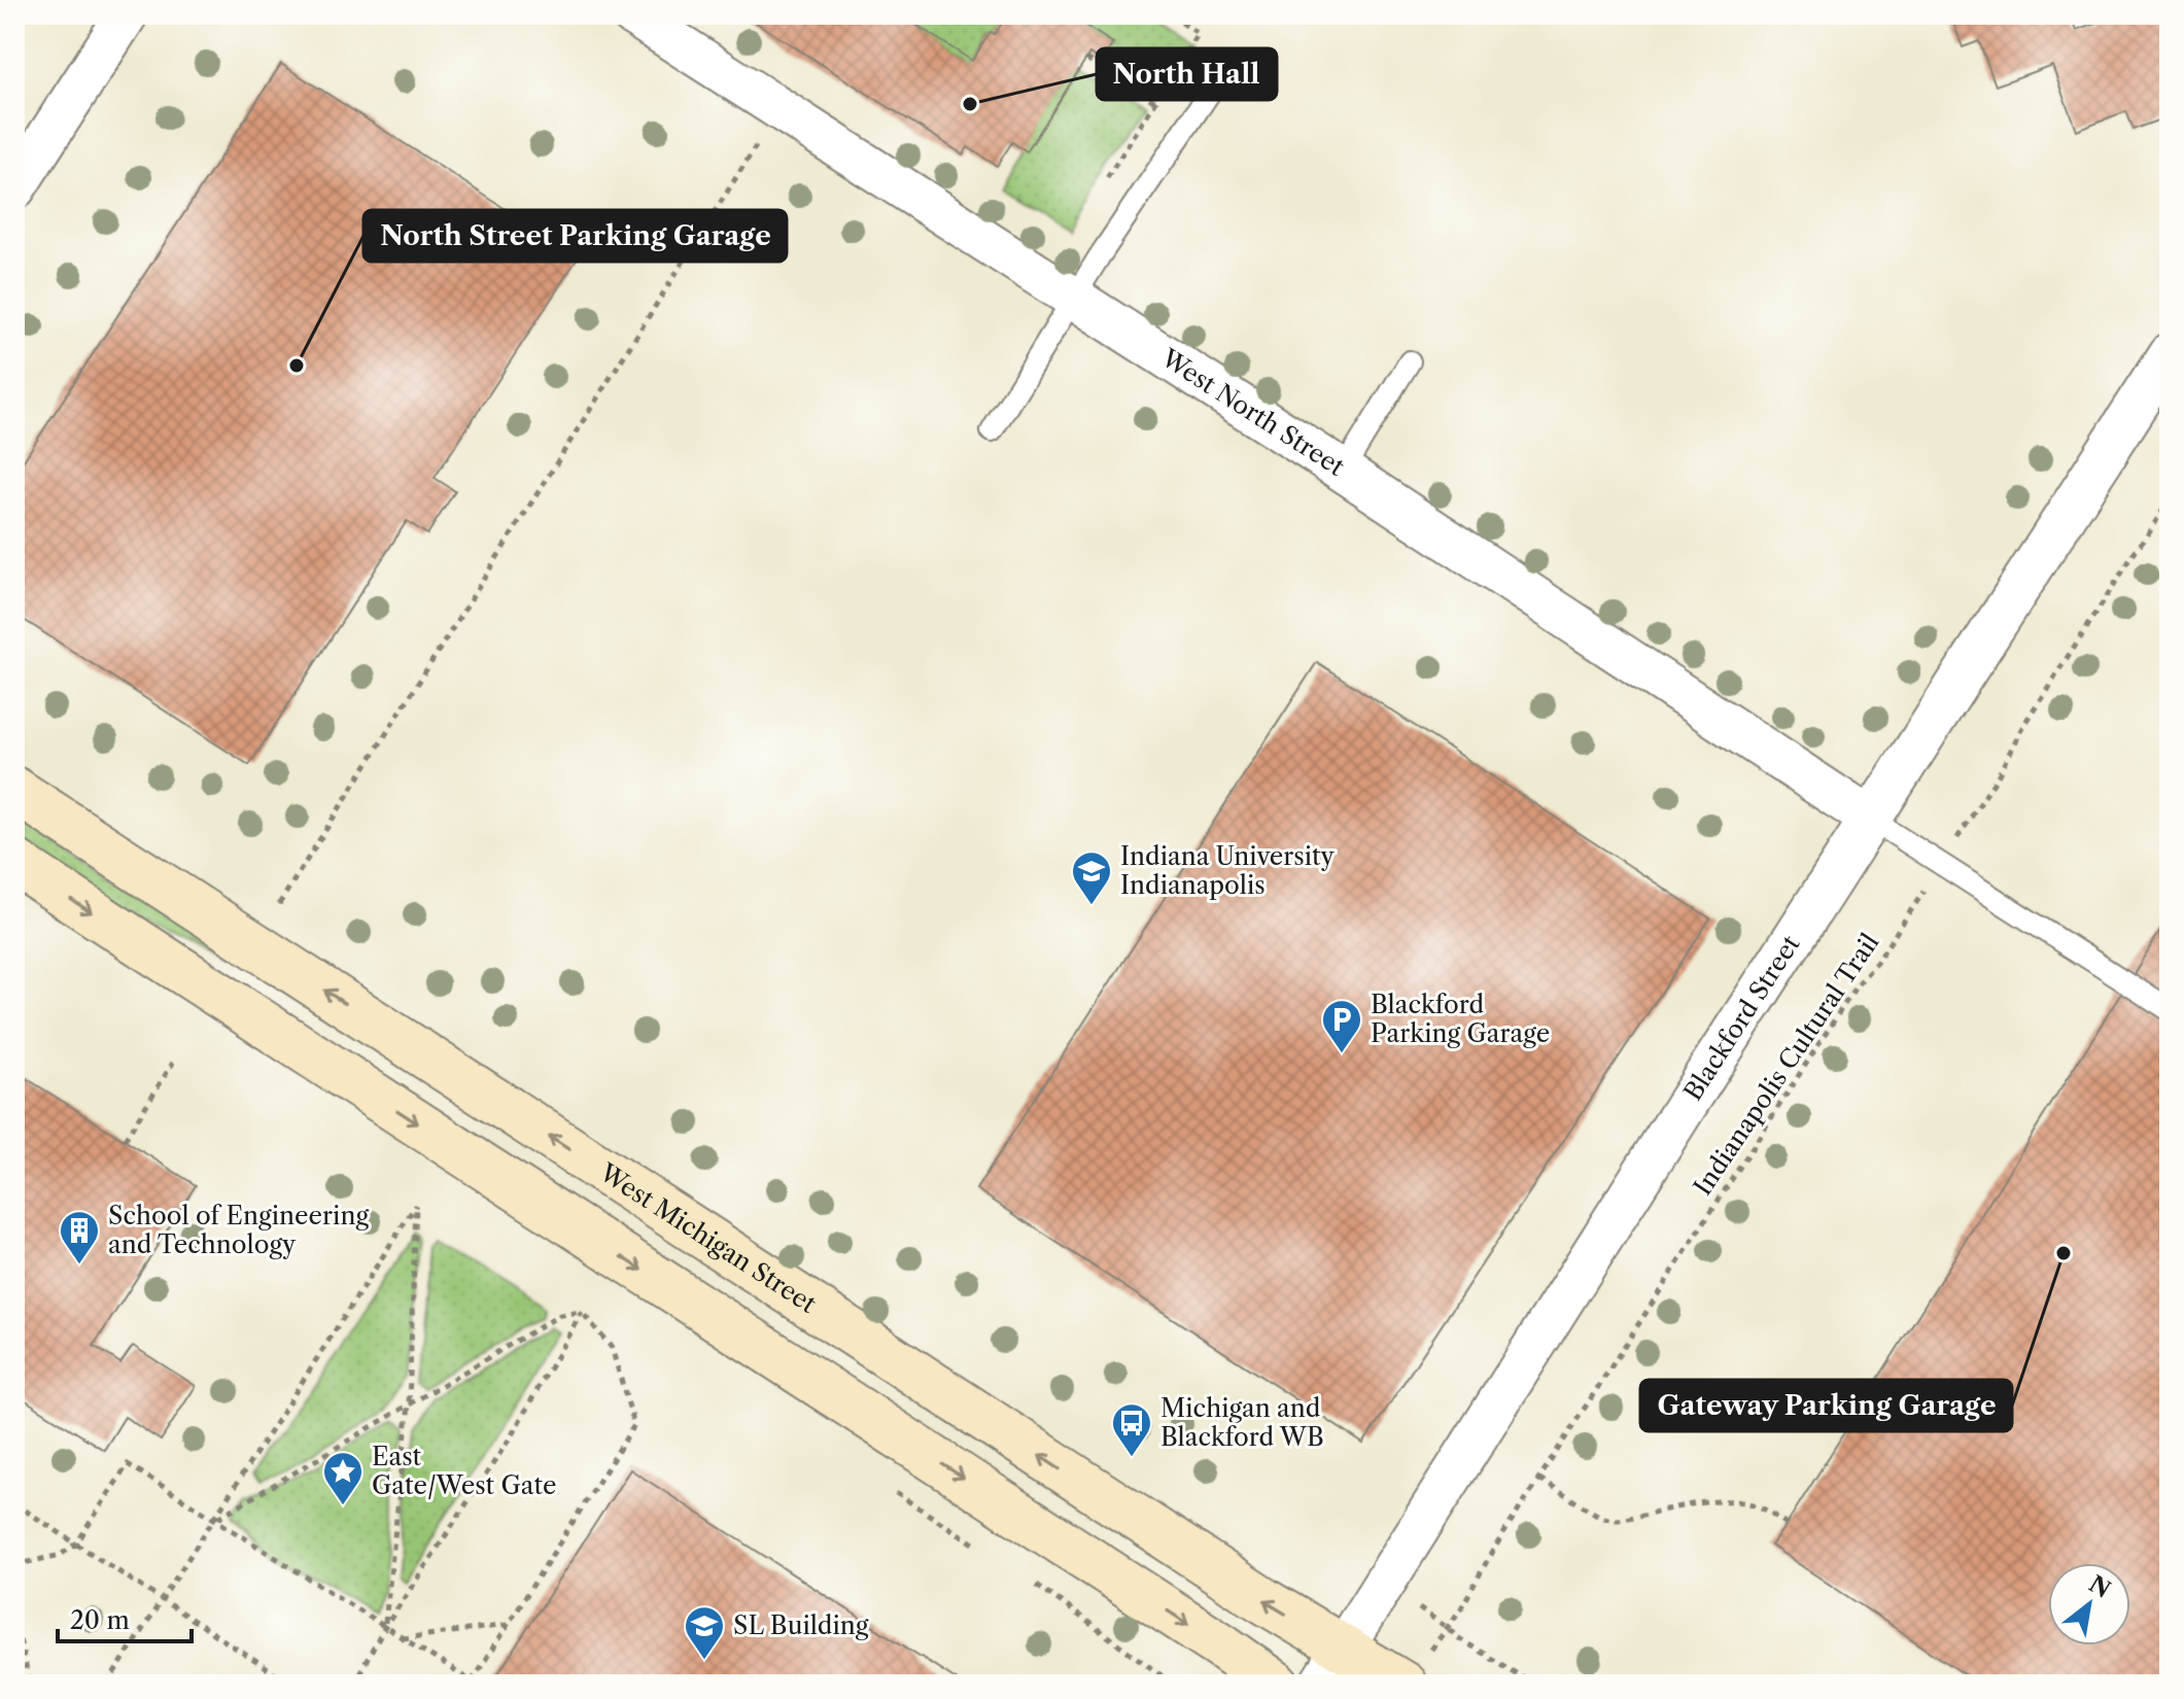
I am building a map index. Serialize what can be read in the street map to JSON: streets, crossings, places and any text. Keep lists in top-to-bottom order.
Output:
{
  "streets": {
    "main road": ["West Michigan Street"],
    "street": ["West North Street", "Blackford Street"],
    "path": ["Indianapolis Cultural Trail"]
  },
  "crossings": [
    ["West North Street", "Blackford Street"],
    ["Blackford Street", "West Michigan Street"]
  ],
  "places": {
    "other": ["North Hall", "North Street Parking Garage", "Gateway Parking Garage"],
    "school or university": ["Indiana University Indianapolis", "SL Building"],
    "parking": ["Blackford Parking Garage"],
    "building": ["School of Engineering and Technology"],
    "bus stop": ["Michigan and Blackford WB"],
    "place": ["East Gate/West Gate"]
  },
  "scale_bar": "20 m",
  "north": "top right"
}
